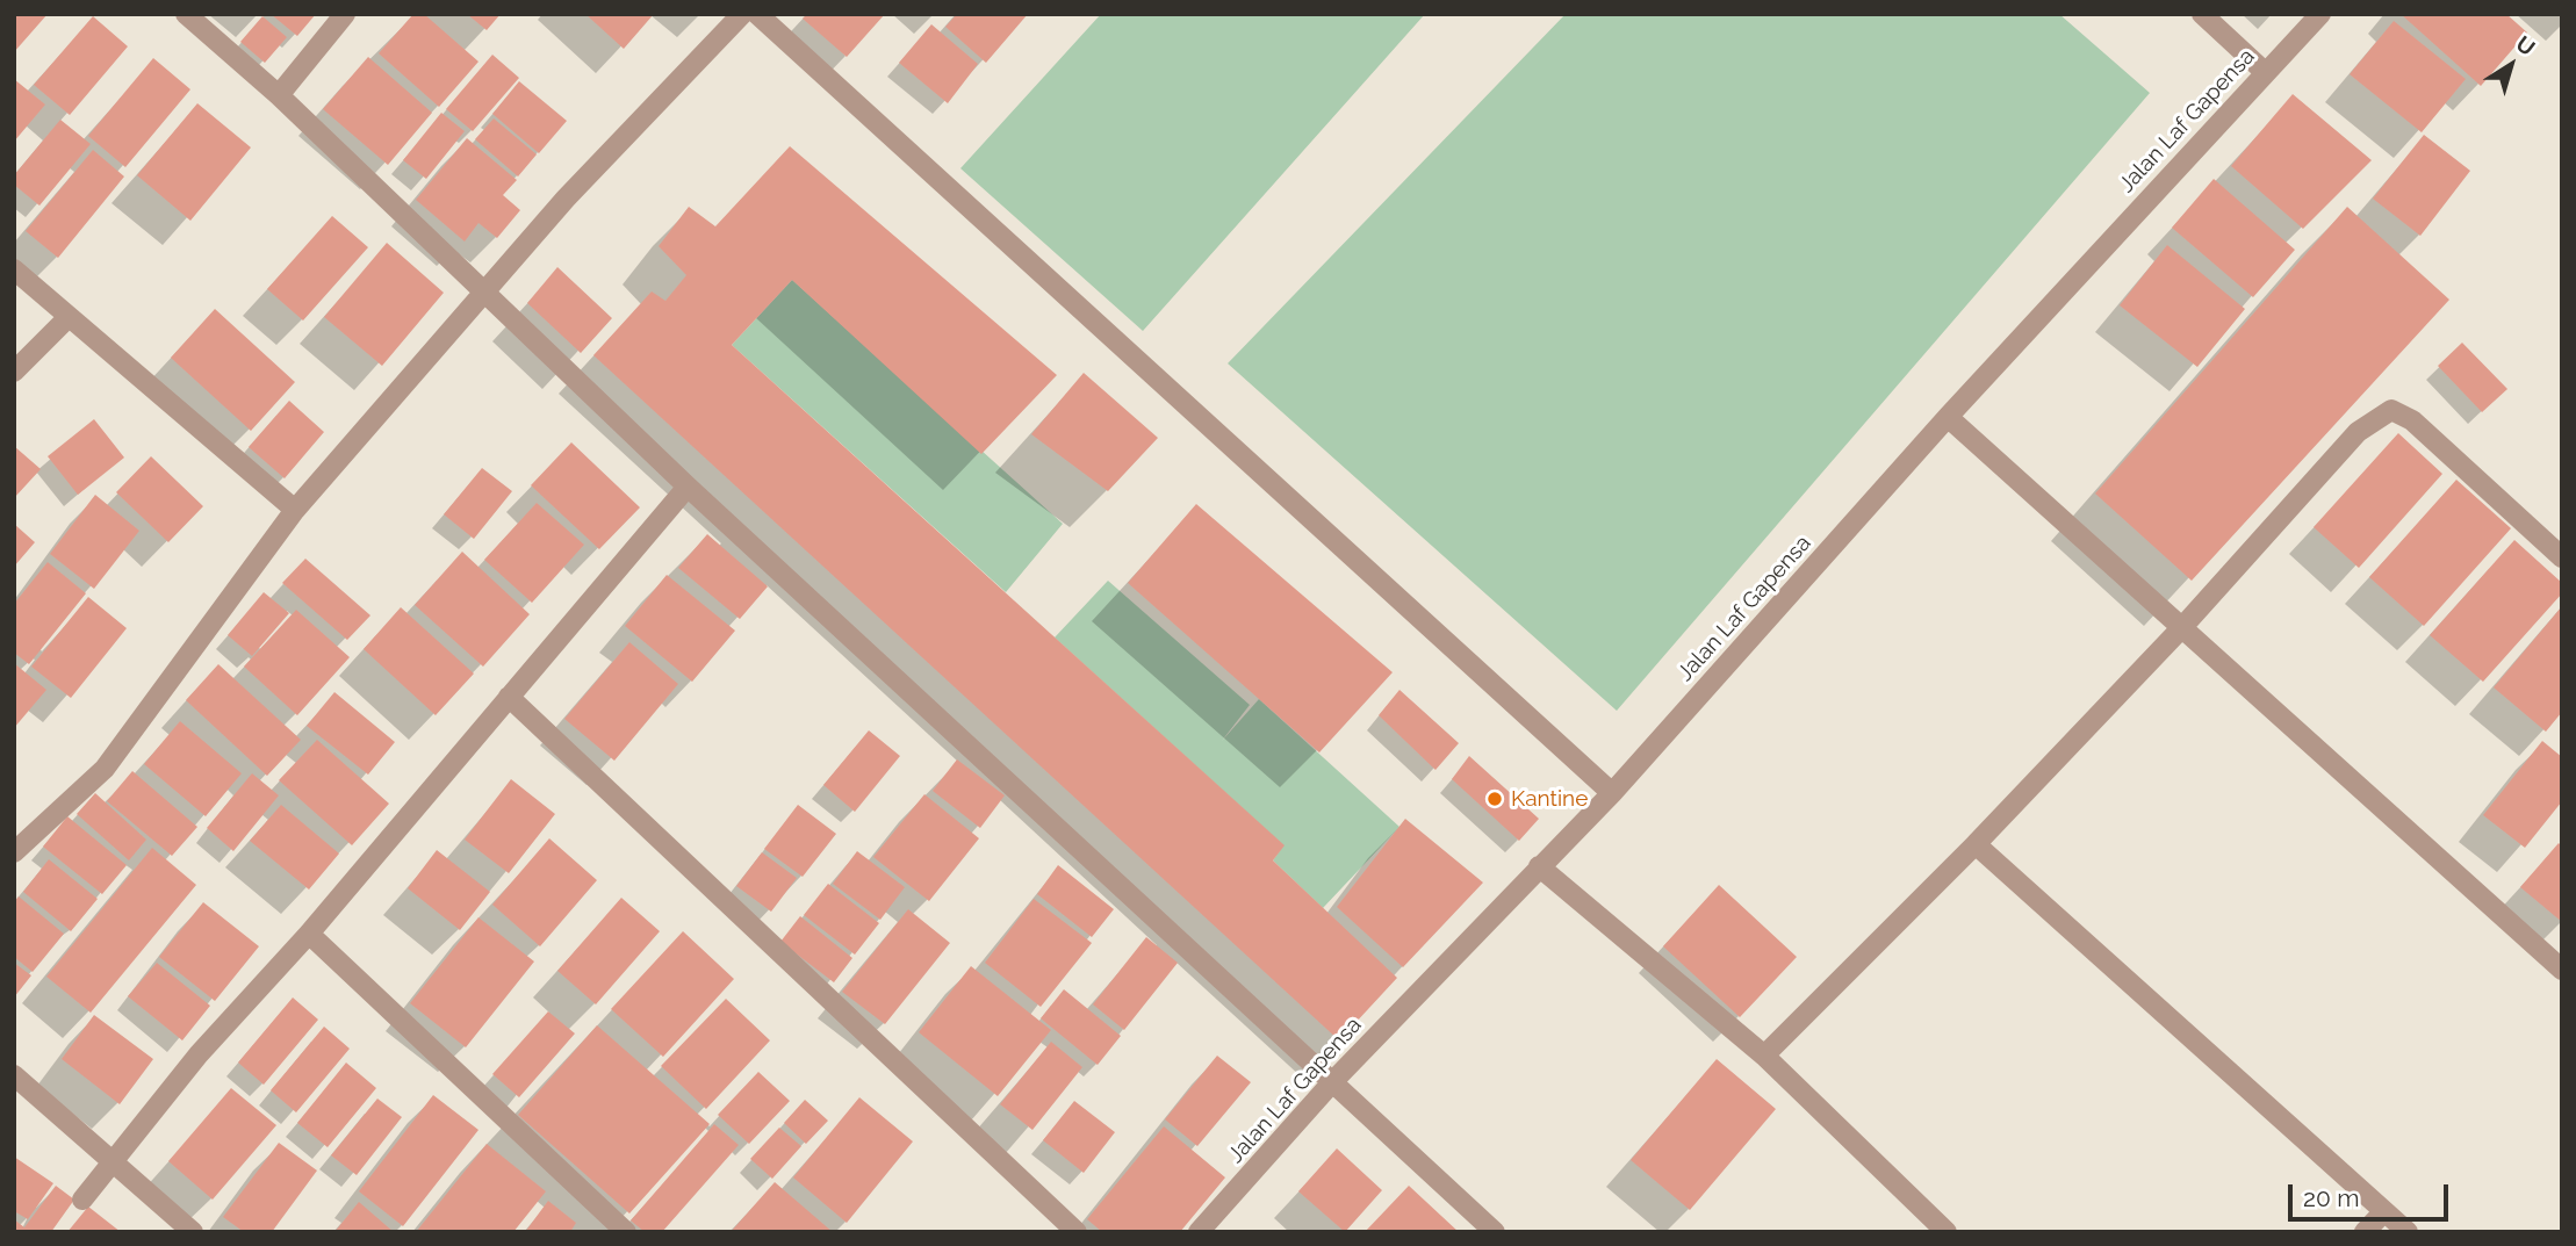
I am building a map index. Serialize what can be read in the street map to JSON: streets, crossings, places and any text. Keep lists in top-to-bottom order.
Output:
{
  "streets": {
    "street": ["Jalan Laf Gapensa"]
  },
  "places": ["Kantine"],
  "scale_bar": "20 m",
  "north": "top right"
}
